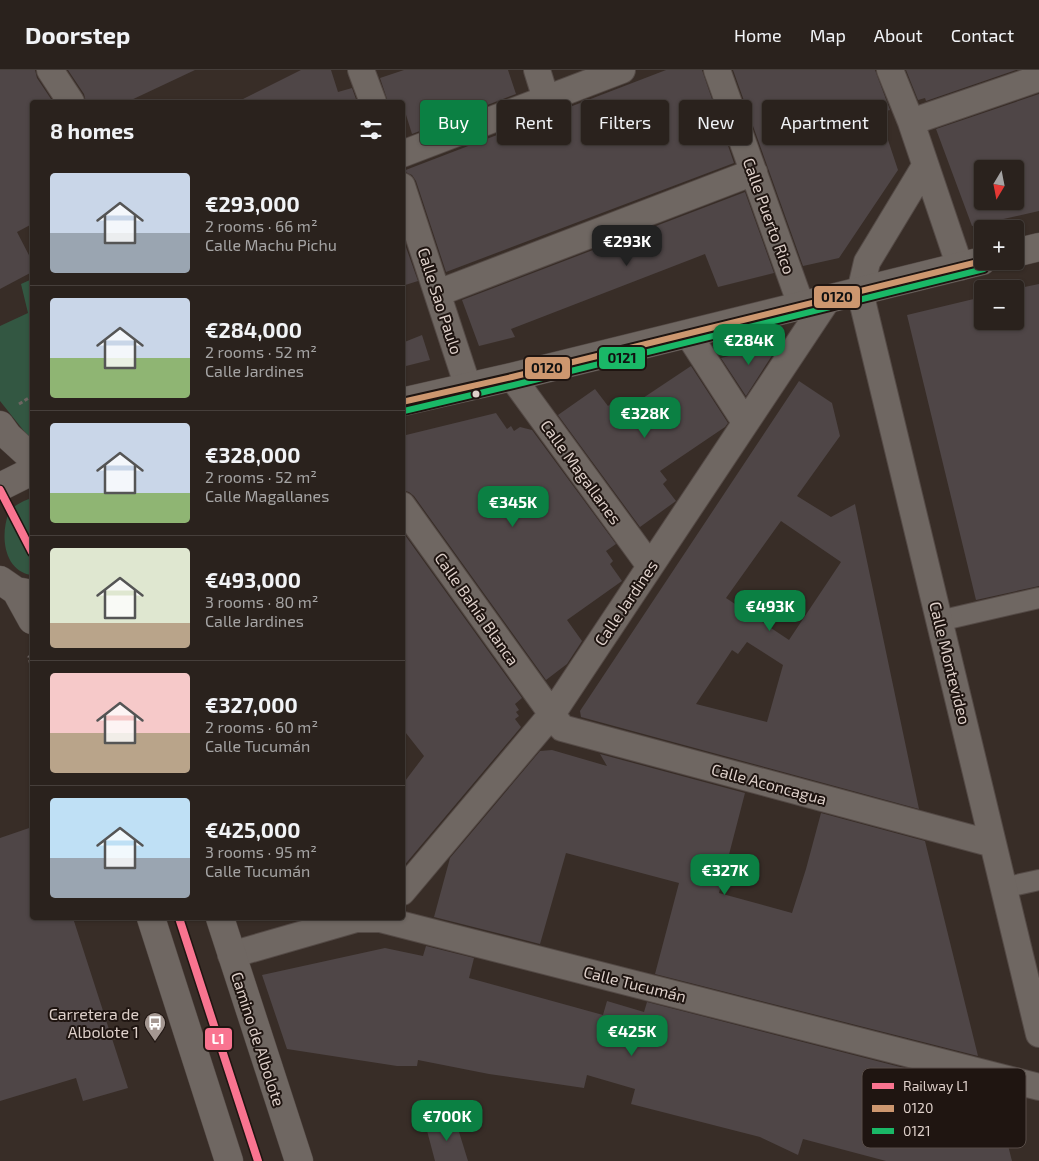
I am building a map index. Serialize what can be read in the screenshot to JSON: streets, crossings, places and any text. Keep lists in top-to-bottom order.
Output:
{
  "streets": {
    "street": [
      "Calle Puerto Rico",
      "Calle Sao Paulo",
      "Calle Magallanes",
      "Calle Jardines",
      "Calle Bahía Blanca",
      "Calle Montevideo",
      "Calle Aconcagua",
      "Calle Tucumán",
      "Camino de Albolote"
    ]
  },
  "crossings": [
    ["Calle Magallanes", "Calle Jardines"],
    ["Calle Jardines", "Calle Bahía Blanca"],
    ["Calle Jardines", "Calle Aconcagua"],
    ["Calle Bahía Blanca", "Calle Aconcagua"],
    ["Calle Montevideo", "Calle Aconcagua"],
    ["Calle Tucumán", "Camino de Albolote"]
  ],
  "places": {
    "bus stop": ["Carretera de Albolote 1"]
  },
  "lines": ["transit line 0120", "transit line 0121", "rail line L1"],
  "legend": ["Railway L1", "0120", "0121"],
  "north": "bottom",
  "page": {
    "header": "Doorstep",
    "nav": [
      "Home",
      "Map",
      "About",
      "Contact"
    ],
    "chip": [
      "Buy",
      "Rent",
      "Filters",
      "New",
      "Apartment"
    ],
    "heading": "8 homes",
    "map_buttons": ["+", "−"],
    "list": [
      {
        "name": "€293,000",
        "note": "2 rooms · 66 m² · Calle Machu Pichu"
      },
      {
        "name": "€284,000",
        "note": "2 rooms · 52 m² · Calle Jardines"
      },
      {
        "name": "€328,000",
        "note": "2 rooms · 52 m² · Calle Magallanes"
      },
      {
        "name": "€493,000",
        "note": "3 rooms · 80 m² · Calle Jardines"
      },
      {
        "name": "€327,000",
        "note": "2 rooms · 60 m² · Calle Tucumán"
      },
      {
        "name": "€425,000",
        "note": "3 rooms · 95 m² · Calle Tucumán"
      }
    ],
    "price": [
      "€293K",
      "€284K",
      "€328K",
      "€345K",
      "€493K",
      "€327K",
      "€425K",
      "€700K"
    ]
  }
}
